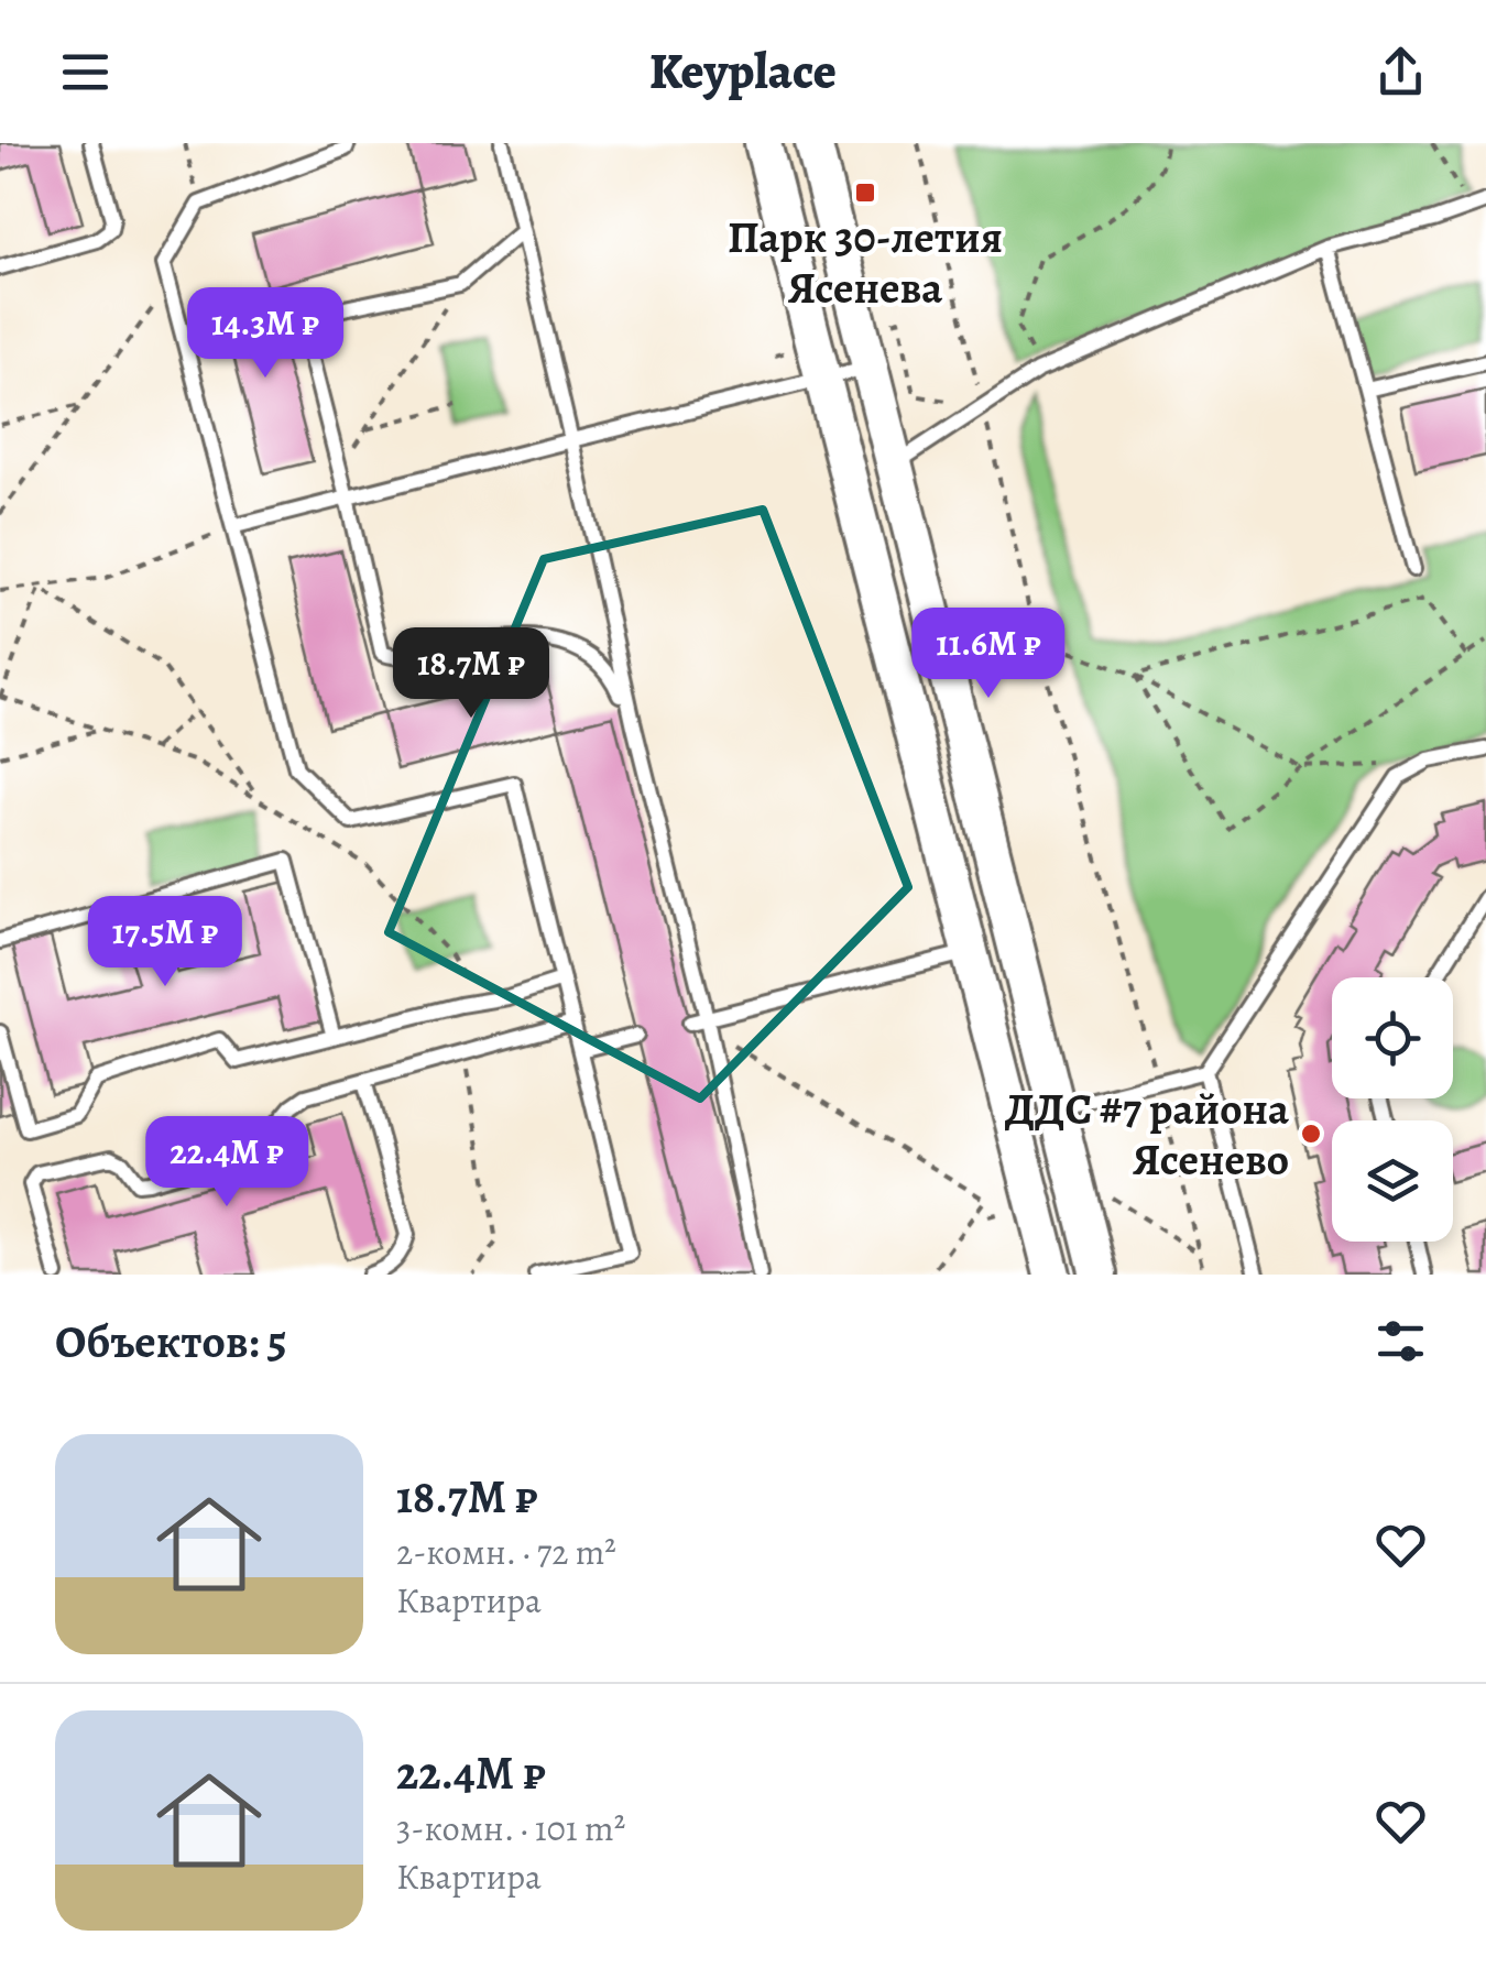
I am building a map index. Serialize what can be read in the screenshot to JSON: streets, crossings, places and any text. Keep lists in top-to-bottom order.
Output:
{
  "places": {
    "transit": ["Парк 30-летия Ясенева"],
    "other": ["ДДС #7 района Ясенево"]
  },
  "page": {
    "header": "Keyplace",
    "price": [
      "14.3M ₽",
      "11.6M ₽",
      "18.7M ₽",
      "17.5M ₽",
      "22.4M ₽"
    ],
    "heading": "Объектов: 5",
    "list": [
      {
        "name": "18.7M ₽",
        "note": "2-комн. · 72 m² · Квартира"
      },
      {
        "name": "22.4M ₽",
        "note": "3-комн. · 101 m² · Квартира"
      }
    ]
  }
}
